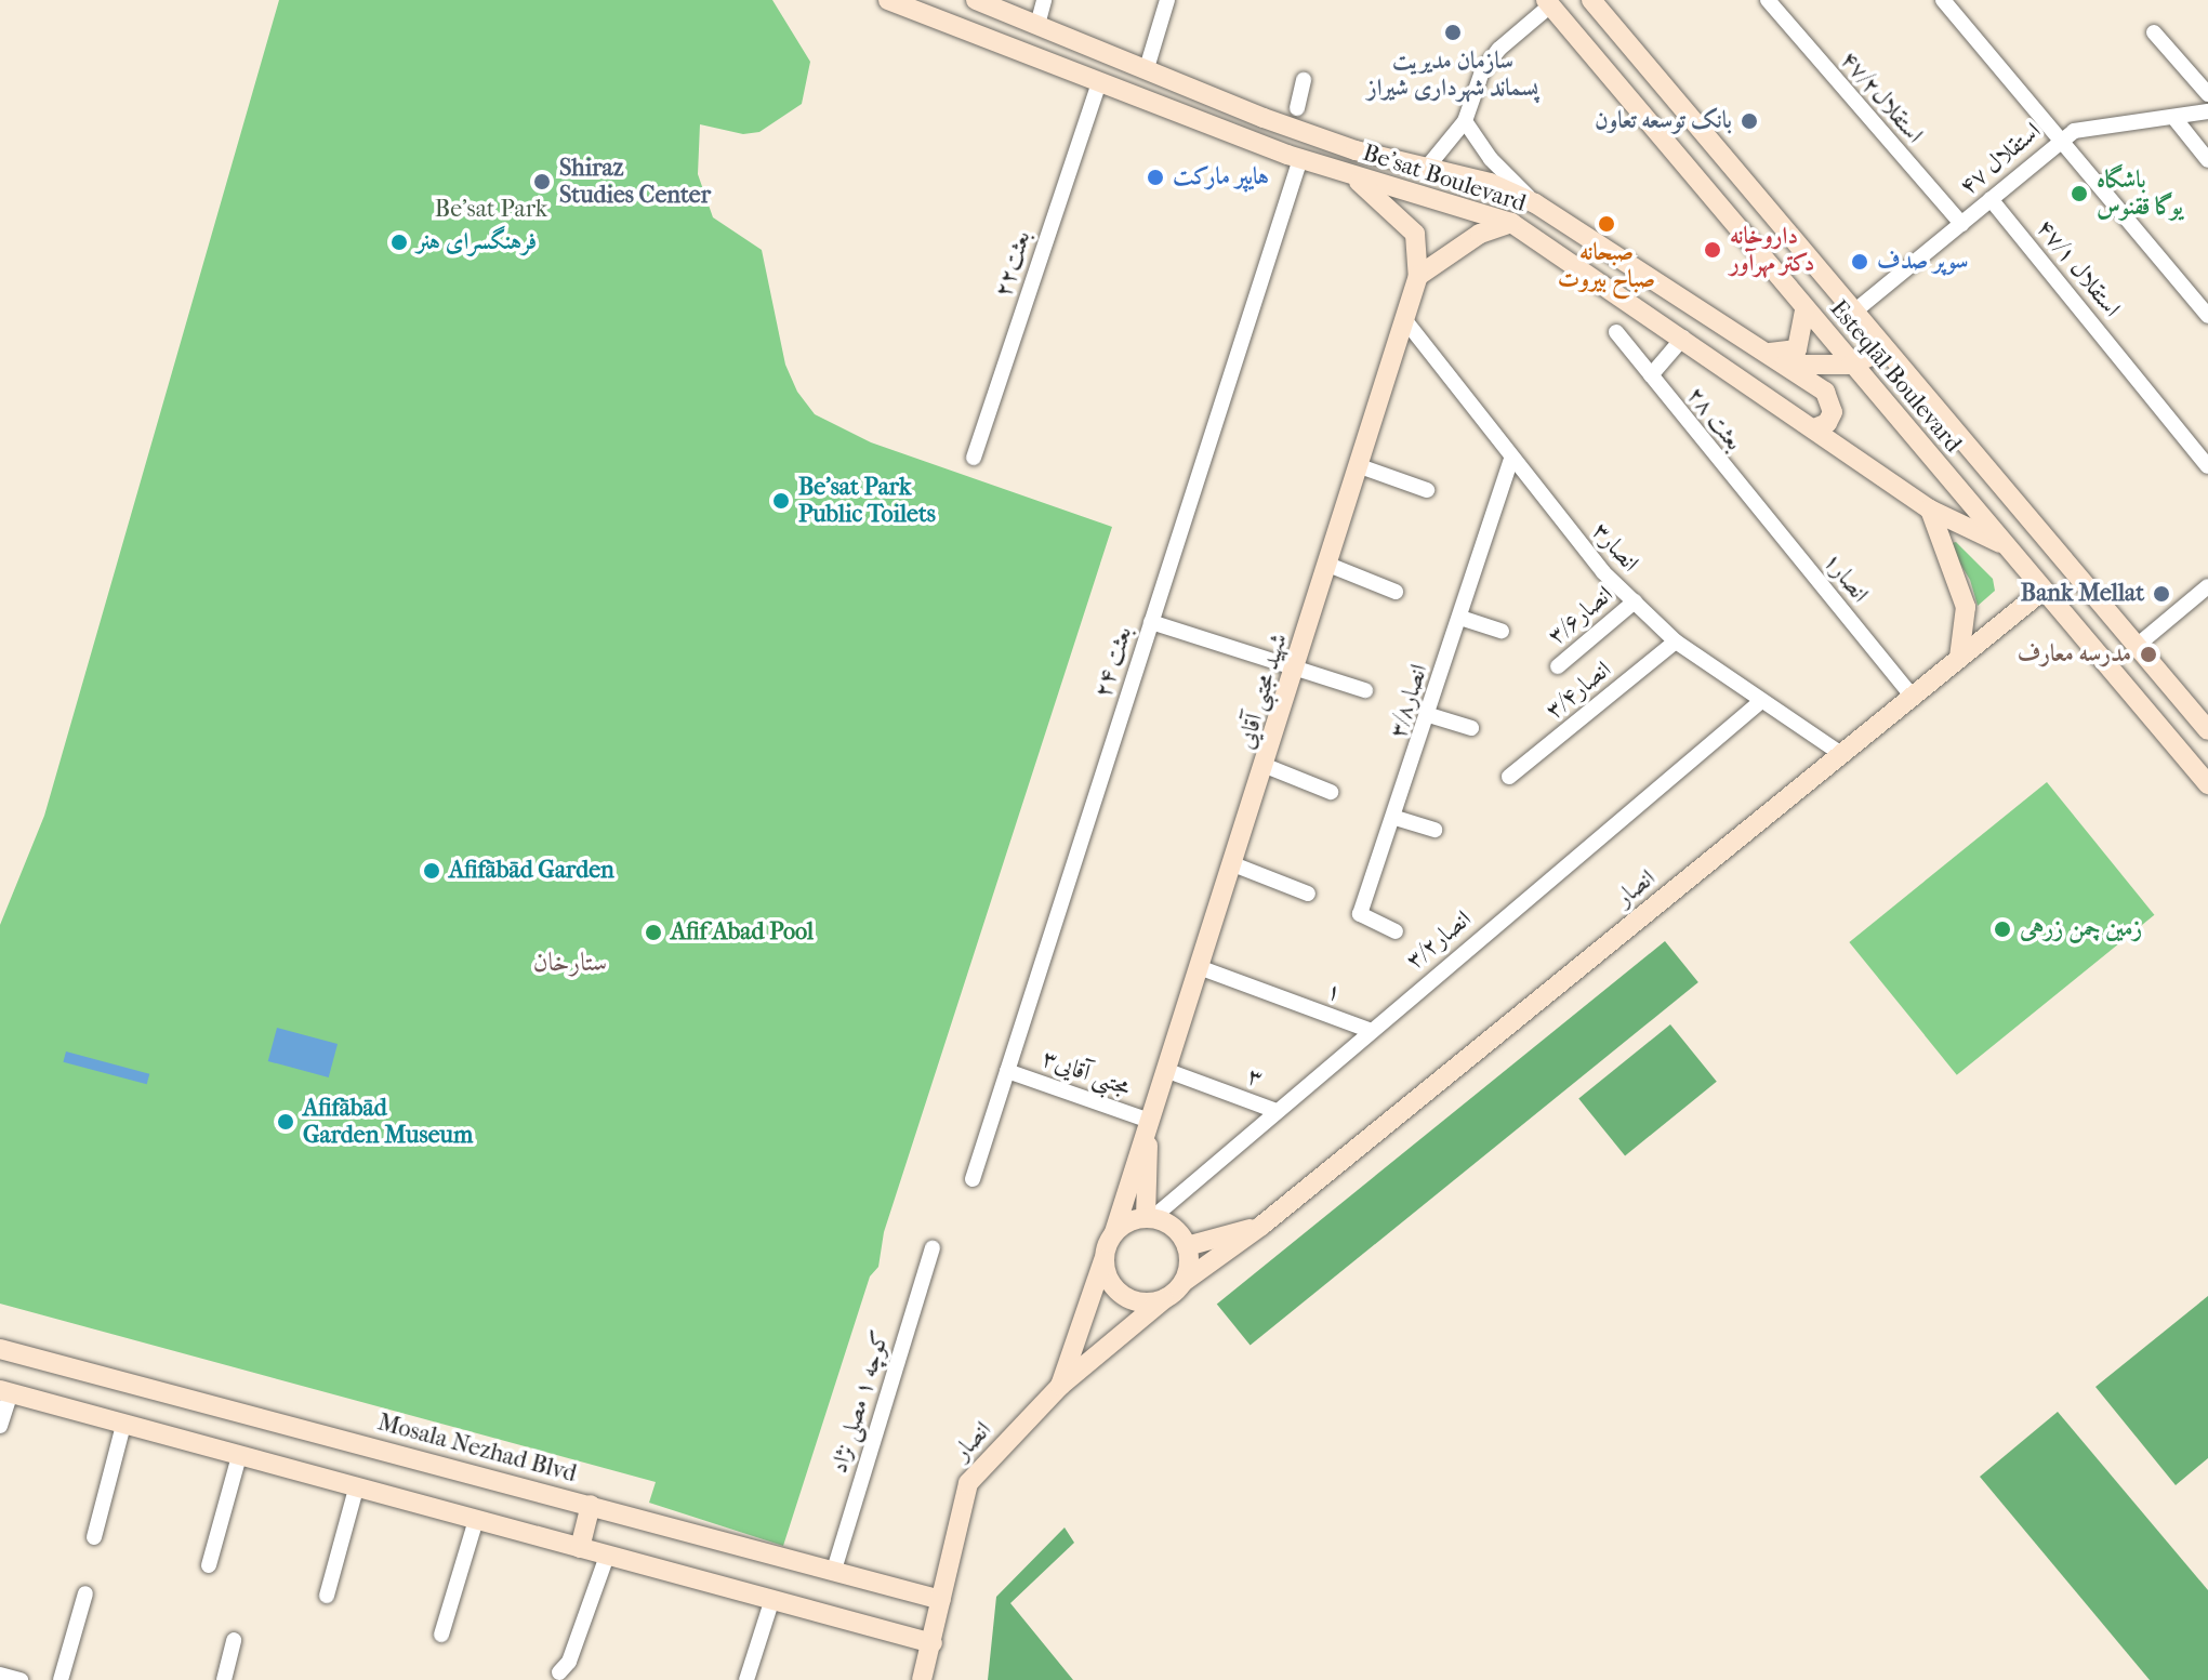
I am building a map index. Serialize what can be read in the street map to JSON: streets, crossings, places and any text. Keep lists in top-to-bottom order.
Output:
{
  "streets": {
    "main road": [
      "Be'sat Boulevard",
      "Esteqlāl Boulevard",
      "شهید مجتبی آقایی",
      "انصار",
      "Mosala Nezhad Blvd"
    ],
    "street": [
      "استقلال۴۷/۲",
      "۴۷ استقلال",
      "بعثت۲۲",
      "۴۷/۱ استقلال",
      "بعثت ۲۸",
      "انصار۳",
      "انصار۱",
      "انصار۳/۶",
      "بعثت ۲۴",
      "انصار۳/۴",
      "انصار۳/۸",
      "انصار۳/۲",
      "۱",
      "مجتبی آقایی۳",
      "۳",
      "کوچه ۱ مصلی نژاد"
    ]
  },
  "crossings": [
    ["استقلال۴۷/۲", "۴۷ استقلال"],
    ["۴۷ استقلال", "۴۷/۱ استقلال"],
    ["۴۷ استقلال", "Esteqlāl Boulevard"],
    ["Be'sat Boulevard", "بعثت۲۲"],
    ["Be'sat Boulevard", "Esteqlāl Boulevard"],
    ["Be'sat Boulevard", "بعثت ۲۴"],
    ["Esteqlāl Boulevard", "انصار"],
    ["بعثت ۲۸", "انصار۱"],
    ["انصار۳", "انصار۳/۶"],
    ["انصار۳", "انصار۳/۴"],
    ["انصار۳", "شهید مجتبی آقایی"],
    ["انصار۳", "انصار۳/۸"],
    ["انصار۳", "انصار"],
    ["انصار۳", "انصار۳/۲"],
    ["انصار۱", "انصار"],
    ["بعثت ۲۴", "مجتبی آقایی۳"],
    ["شهید مجتبی آقایی", "انصار"],
    ["شهید مجتبی آقایی", "انصار۳/۲"],
    ["شهید مجتبی آقایی", "۱"],
    ["شهید مجتبی آقایی", "مجتبی آقایی۳"],
    ["شهید مجتبی آقایی", "۳"],
    ["انصار", "انصار۳/۲"],
    ["انصار", "Mosala Nezhad Blvd"],
    ["انصار۳/۲", "۱"],
    ["انصار۳/۲", "۳"],
    ["کوچه ۱ مصلی نژاد", "Mosala Nezhad Blvd"]
  ],
  "districts": ["ستارخان"],
  "parks": ["Be'sat Park"],
  "places": [
    "سازمان مدیریت پسماند شهرداری شیراز",
    "بانک توسعه تعاون",
    "هایپر مارکت",
    "Shiraz Studies Center",
    "باشگاه یوگا ققنوس",
    "صبحانه صباح بیروت",
    "فرهنگسرای هنر",
    "داروخانه دکتر مهرآور",
    "سوپر صدف",
    "Be'sat Park Public Toilets",
    "Bank Mellat",
    "مدرسه معارف",
    "Afifābād Garden",
    "زمین چمن زرهی",
    "Afif Abad Pool",
    "Afifābād Garden Museum"
  ]
}
